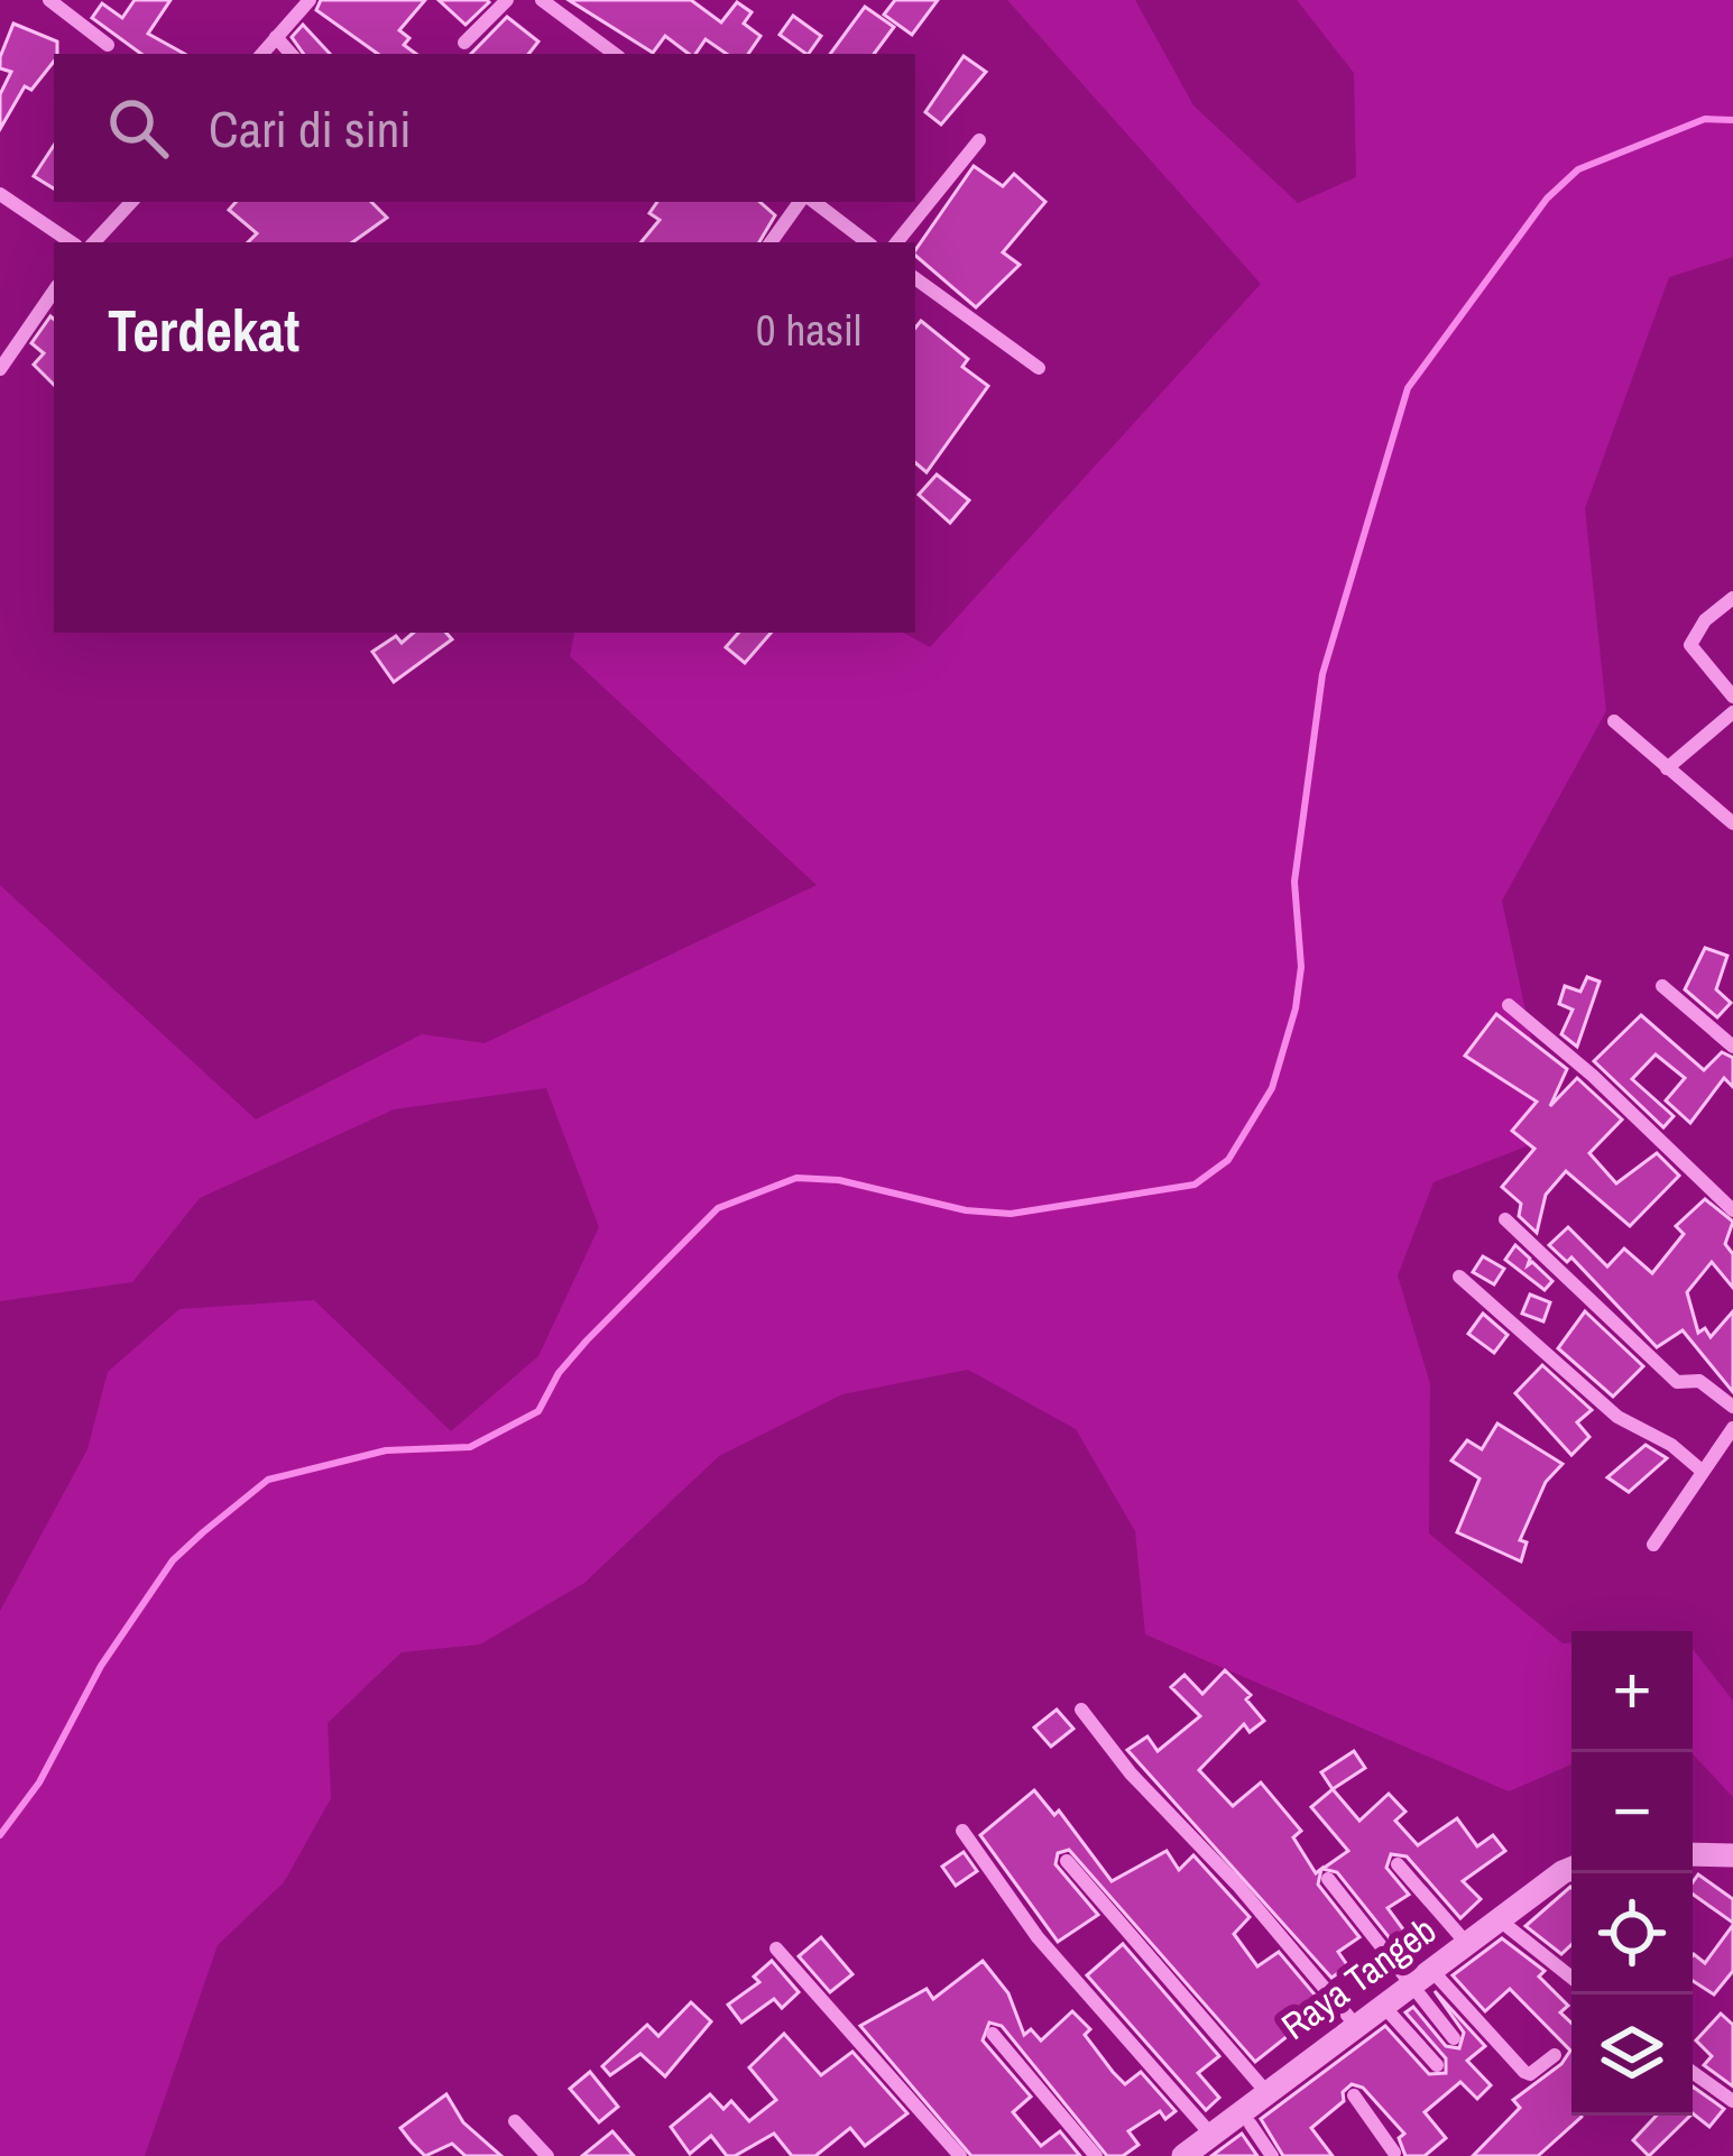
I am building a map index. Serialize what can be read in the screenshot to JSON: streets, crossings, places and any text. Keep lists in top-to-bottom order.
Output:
{
  "streets": {
    "street": ["Raya Tangeb"]
  },
  "page": {
    "search": "Cari di sini",
    "heading": ["Terdekat", "0 hasil"],
    "map_buttons": ["+", "−"]
  }
}
